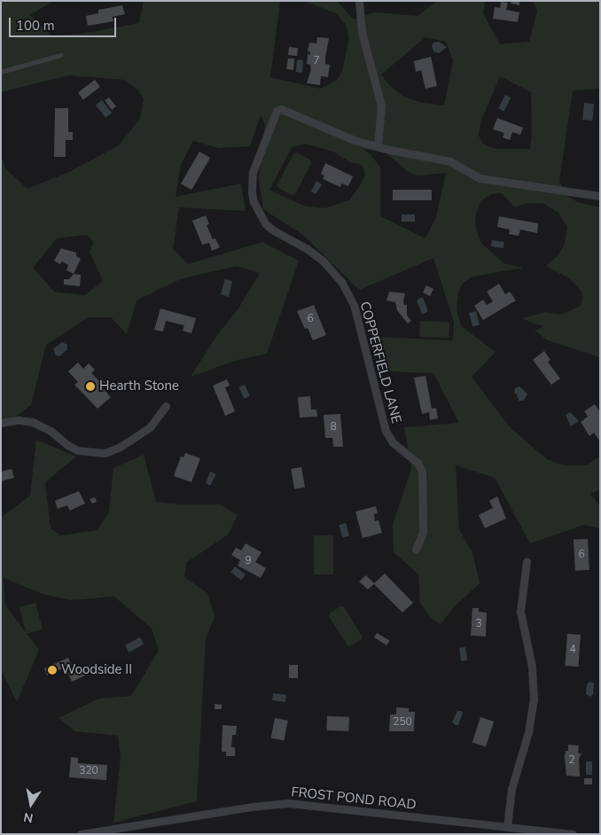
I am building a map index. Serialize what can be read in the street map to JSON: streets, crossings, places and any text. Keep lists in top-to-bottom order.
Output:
{
  "streets": {
    "street": ["COPPERFIELD LANE", "FROST POND ROAD"]
  },
  "places": ["Hearth Stone", "Woodside II"],
  "house_numbers": [
    "7",
    "6",
    "8",
    "6",
    "9",
    "3",
    "4",
    "250",
    "2",
    "320"
  ],
  "scale_bar": "100 m",
  "north": "bottom"
}
